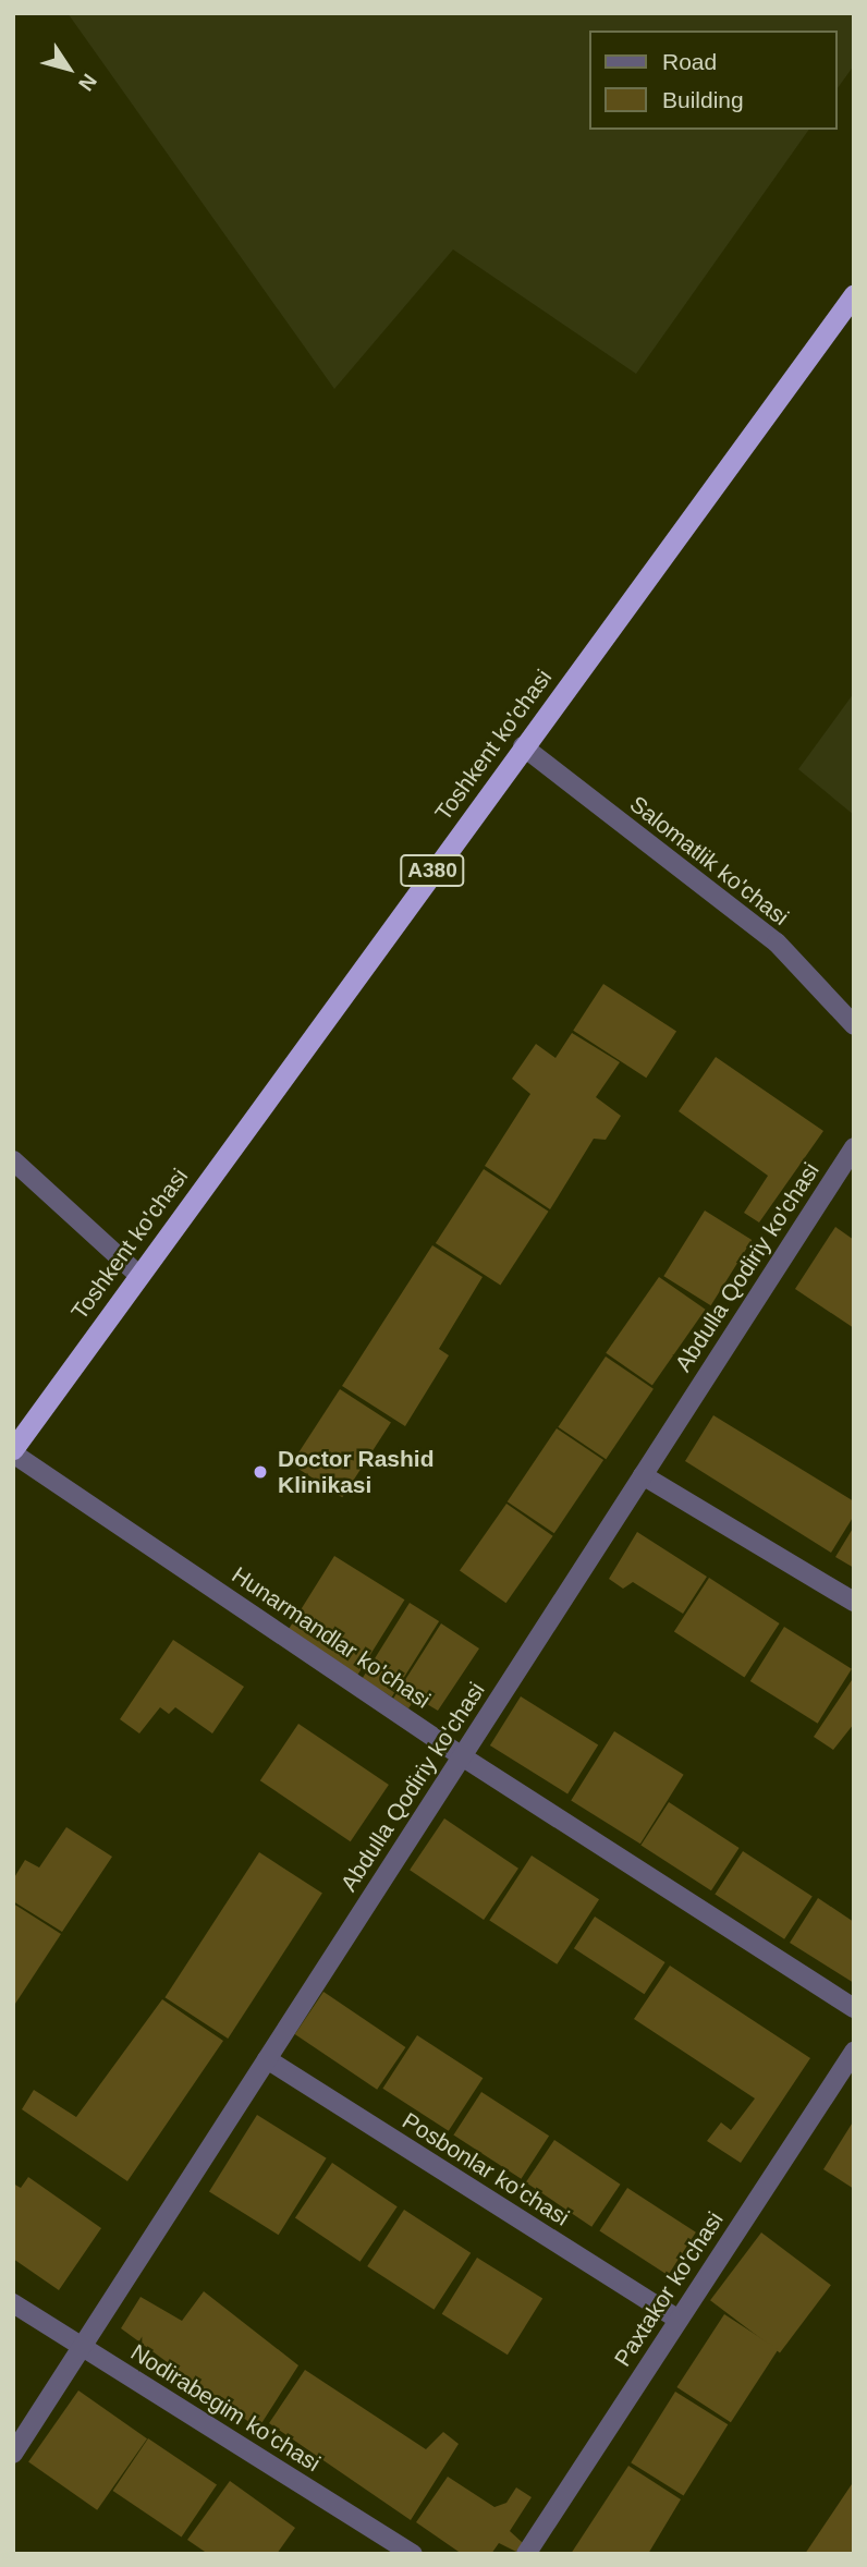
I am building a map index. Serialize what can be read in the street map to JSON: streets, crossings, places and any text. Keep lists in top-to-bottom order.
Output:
{
  "streets": {
    "highway": ["Toshkent ko'chasi", "A380"],
    "street": [
      "Salomatlik ko'chasi",
      "Abdulla Qodiriy ko'chasi",
      "Hunarmandlar ko'chasi",
      "Posbonlar ko'chasi",
      "Paxtakor ko'chasi",
      "Nodirabegim ko'chasi"
    ]
  },
  "crossings": [
    ["Toshkent ko'chasi", "Salomatlik ko'chasi"],
    ["Toshkent ko'chasi", "Hunarmandlar ko'chasi"],
    ["Abdulla Qodiriy ko'chasi", "Hunarmandlar ko'chasi"],
    ["Abdulla Qodiriy ko'chasi", "Posbonlar ko'chasi"],
    ["Abdulla Qodiriy ko'chasi", "Nodirabegim ko'chasi"],
    ["Posbonlar ko'chasi", "Paxtakor ko'chasi"]
  ],
  "places": ["Doctor Rashid Klinikasi"],
  "legend": ["Road", "Building"],
  "north": "bottom right"
}
